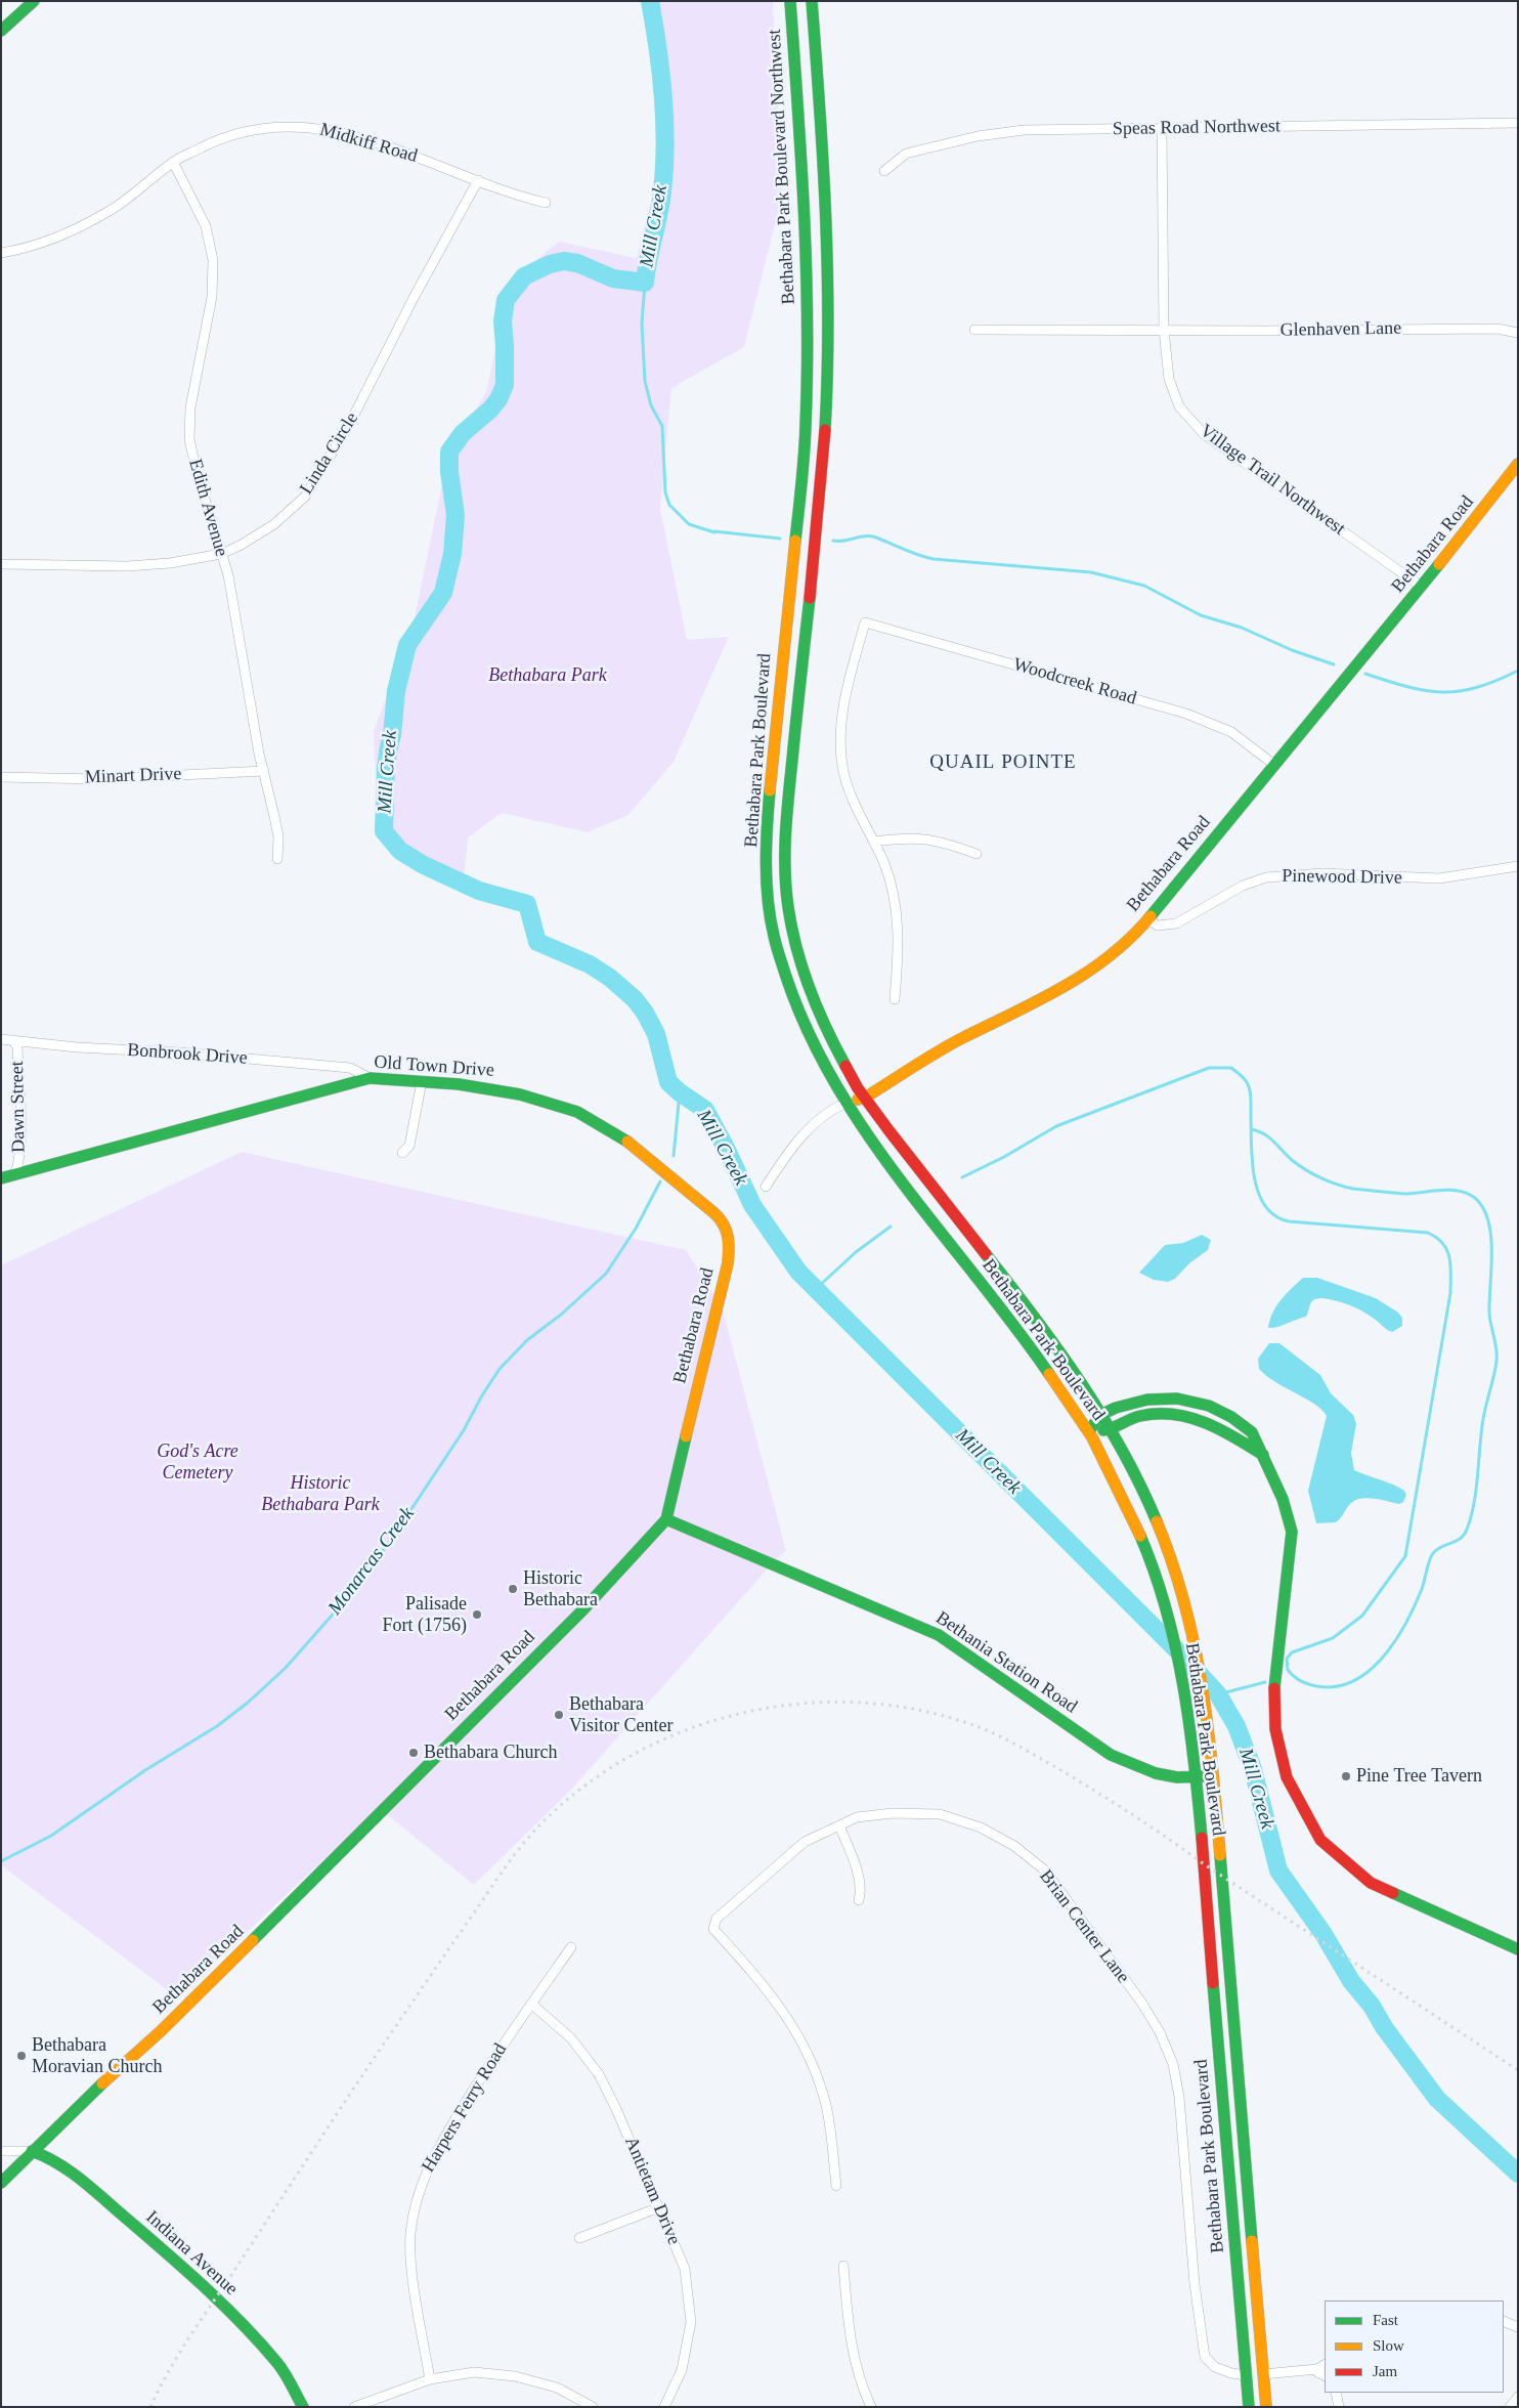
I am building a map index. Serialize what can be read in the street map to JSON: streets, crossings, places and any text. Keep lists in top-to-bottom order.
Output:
{
  "streets": {
    "street": [
      "Speas Road Northwest",
      "Midkiff Road",
      "Bethabara Park Boulevard Northwest",
      "Glenhaven Lane",
      "Linda Circle",
      "Village Trail Northwest",
      "Edith Avenue",
      "Bethabara Road",
      "Woodcreek Road",
      "Bethabara Park Boulevard",
      "Minart Drive",
      "Pinewood Drive",
      "Bonbrook Drive",
      "Old Town Drive",
      "Dawn Street",
      "Bethania Station Road",
      "Brian Center Lane",
      "Harpers Ferry Road",
      "Antietam Drive",
      "Indiana Avenue"
    ]
  },
  "crossings": [
    ["Speas Road Northwest", "Village Trail Northwest"],
    ["Midkiff Road", "Linda Circle"],
    ["Midkiff Road", "Edith Avenue"],
    ["Bethabara Park Boulevard Northwest", "Bethabara Park Boulevard"],
    ["Glenhaven Lane", "Village Trail Northwest"],
    ["Linda Circle", "Edith Avenue"],
    ["Village Trail Northwest", "Bethabara Road"],
    ["Edith Avenue", "Minart Drive"],
    ["Bethabara Road", "Woodcreek Road"],
    ["Bethabara Road", "Bethabara Park Boulevard"],
    ["Bethabara Road", "Pinewood Drive"],
    ["Bethabara Road", "Old Town Drive"],
    ["Bethabara Road", "Bethania Station Road"],
    ["Bethabara Road", "Indiana Avenue"],
    ["Bethabara Park Boulevard", "Bethania Station Road"],
    ["Bethabara Park Boulevard", "Brian Center Lane"],
    ["Bonbrook Drive", "Old Town Drive"],
    ["Bonbrook Drive", "Dawn Street"],
    ["Old Town Drive", "Dawn Street"],
    ["Harpers Ferry Road", "Antietam Drive"]
  ],
  "districts": ["QUAIL POINTE"],
  "water": ["Mill Creek", "Monarcas Creek"],
  "parks": ["Bethabara Park", "God's Acre Cemetery", "Historic Bethabara Park"],
  "places": [
    "Historic Bethabara",
    "Palisade Fort (1756)",
    "Bethabara Visitor Center",
    "Bethabara Church",
    "Pine Tree Tavern",
    "Bethabara Moravian Church"
  ],
  "legend": ["Fast", "Slow", "Jam"]
}
